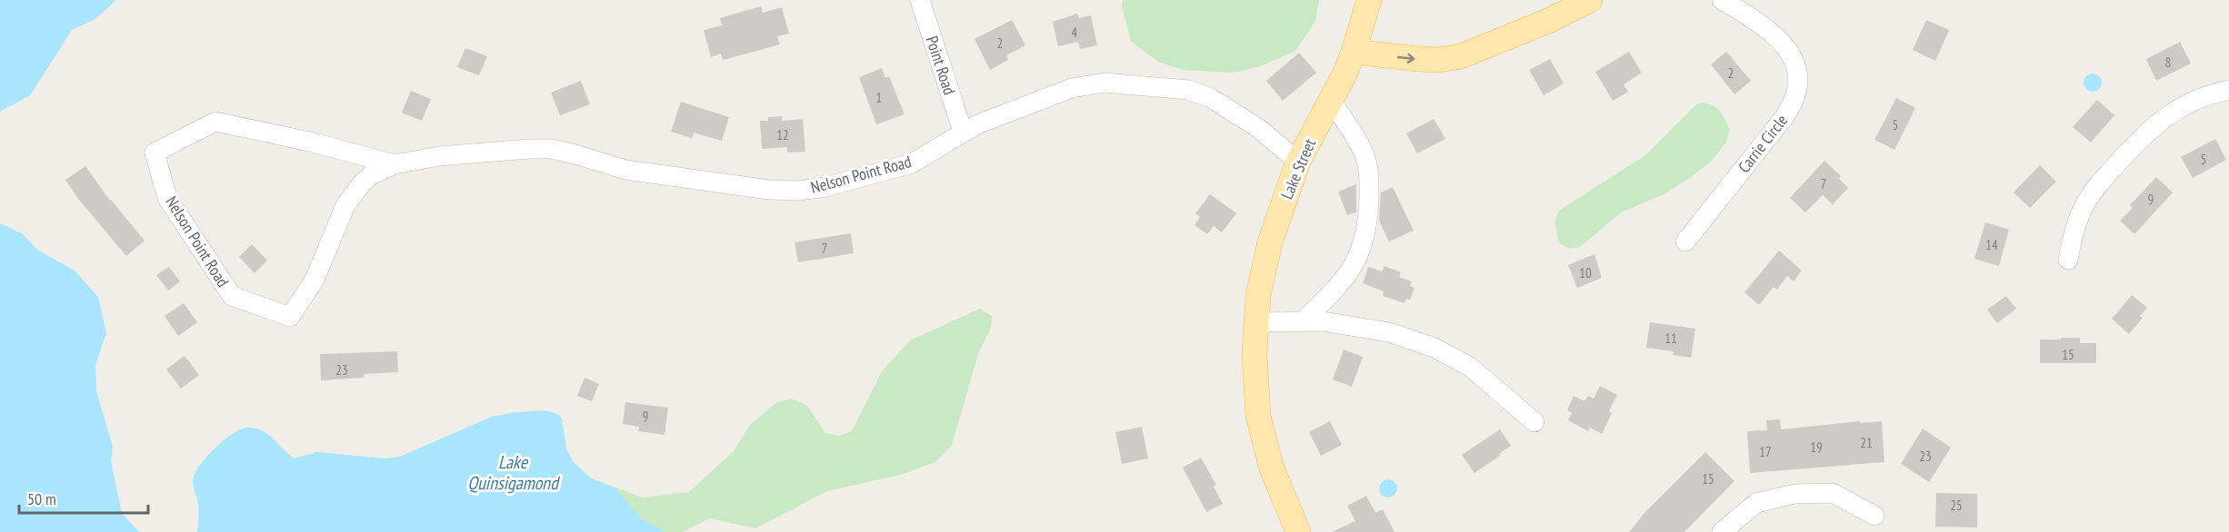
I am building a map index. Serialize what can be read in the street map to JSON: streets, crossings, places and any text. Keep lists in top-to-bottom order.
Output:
{
  "streets": {
    "main road": ["Lake Street"],
    "street": ["Point Road", "Carrie Circle", "Nelson Point Road"]
  },
  "crossings": [
    ["Point Road", "Nelson Point Road"],
    ["Lake Street", "Nelson Point Road"]
  ],
  "water": ["Lake Quinsigamond"],
  "house_numbers": [
    "4",
    "2",
    "8",
    "2",
    "1",
    "5",
    "12",
    "5",
    "7",
    "9",
    "14",
    "7",
    "10",
    "11",
    "15",
    "23",
    "9",
    "21",
    "19",
    "17",
    "23",
    "15",
    "25"
  ],
  "scale_bar": "50 m"
}
